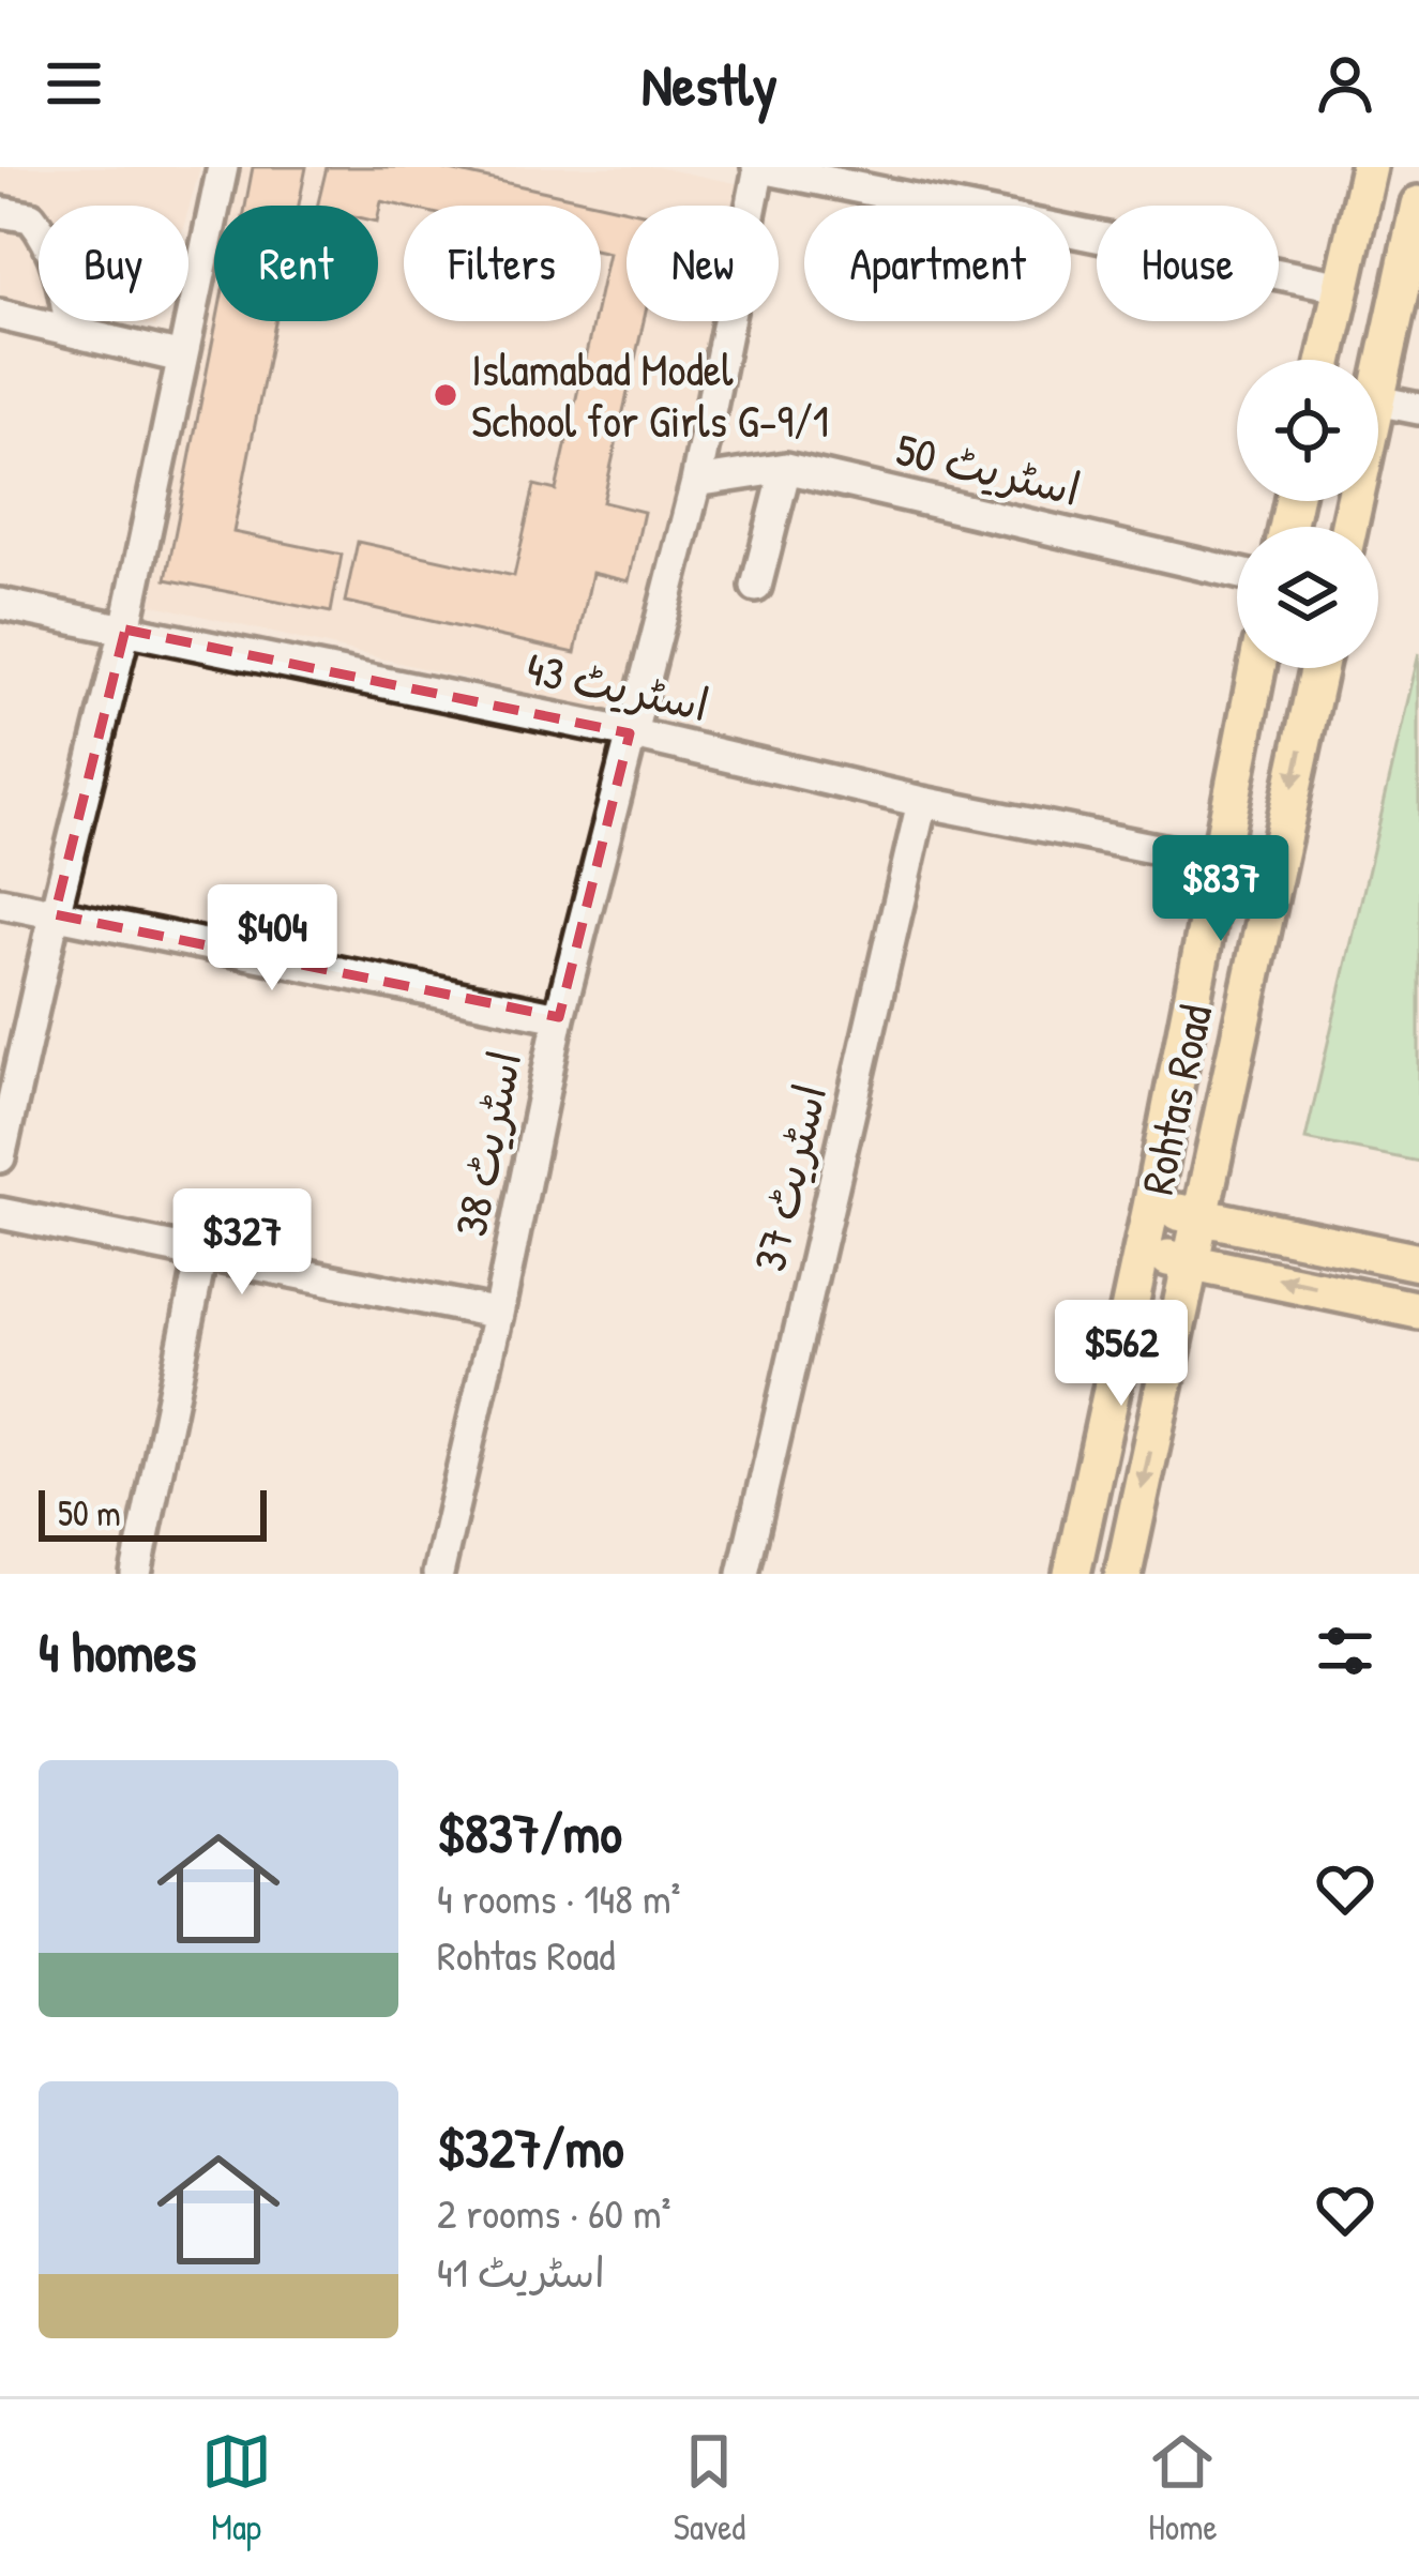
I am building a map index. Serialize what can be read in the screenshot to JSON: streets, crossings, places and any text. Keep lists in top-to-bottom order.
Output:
{
  "streets": {
    "main road": ["Rohtas Road"],
    "street": [
      "اسٹریٹ 50",
      "اسٹریٹ 43",
      "اسٹریٹ 38",
      "اسٹریٹ 37"
    ]
  },
  "crossings": [
    ["اسٹریٹ 50", "اسٹریٹ 38"],
    ["اسٹریٹ 43", "Rohtas Road"],
    ["اسٹریٹ 43", "اسٹریٹ 38"],
    ["اسٹریٹ 43", "اسٹریٹ 37"]
  ],
  "places": ["Islamabad Model School for Girls G-9/1"],
  "scale_bar": "50 m",
  "page": {
    "header": "Nestly",
    "chip": [
      "Buy",
      "Rent",
      "Filters",
      "New",
      "Apartment",
      "House"
    ],
    "price": [
      "$837",
      "$404",
      "$327",
      "$562"
    ],
    "scale": "50 m",
    "heading": "4 homes",
    "list": [
      {
        "name": "$837/mo",
        "note": "4 rooms · 148 m² · Rohtas Road"
      },
      {
        "name": "$327/mo",
        "note": "2 rooms · 60 m² · اسٹریٹ 41"
      }
    ],
    "tabs": ["Map", "Saved", "Home"]
  }
}
